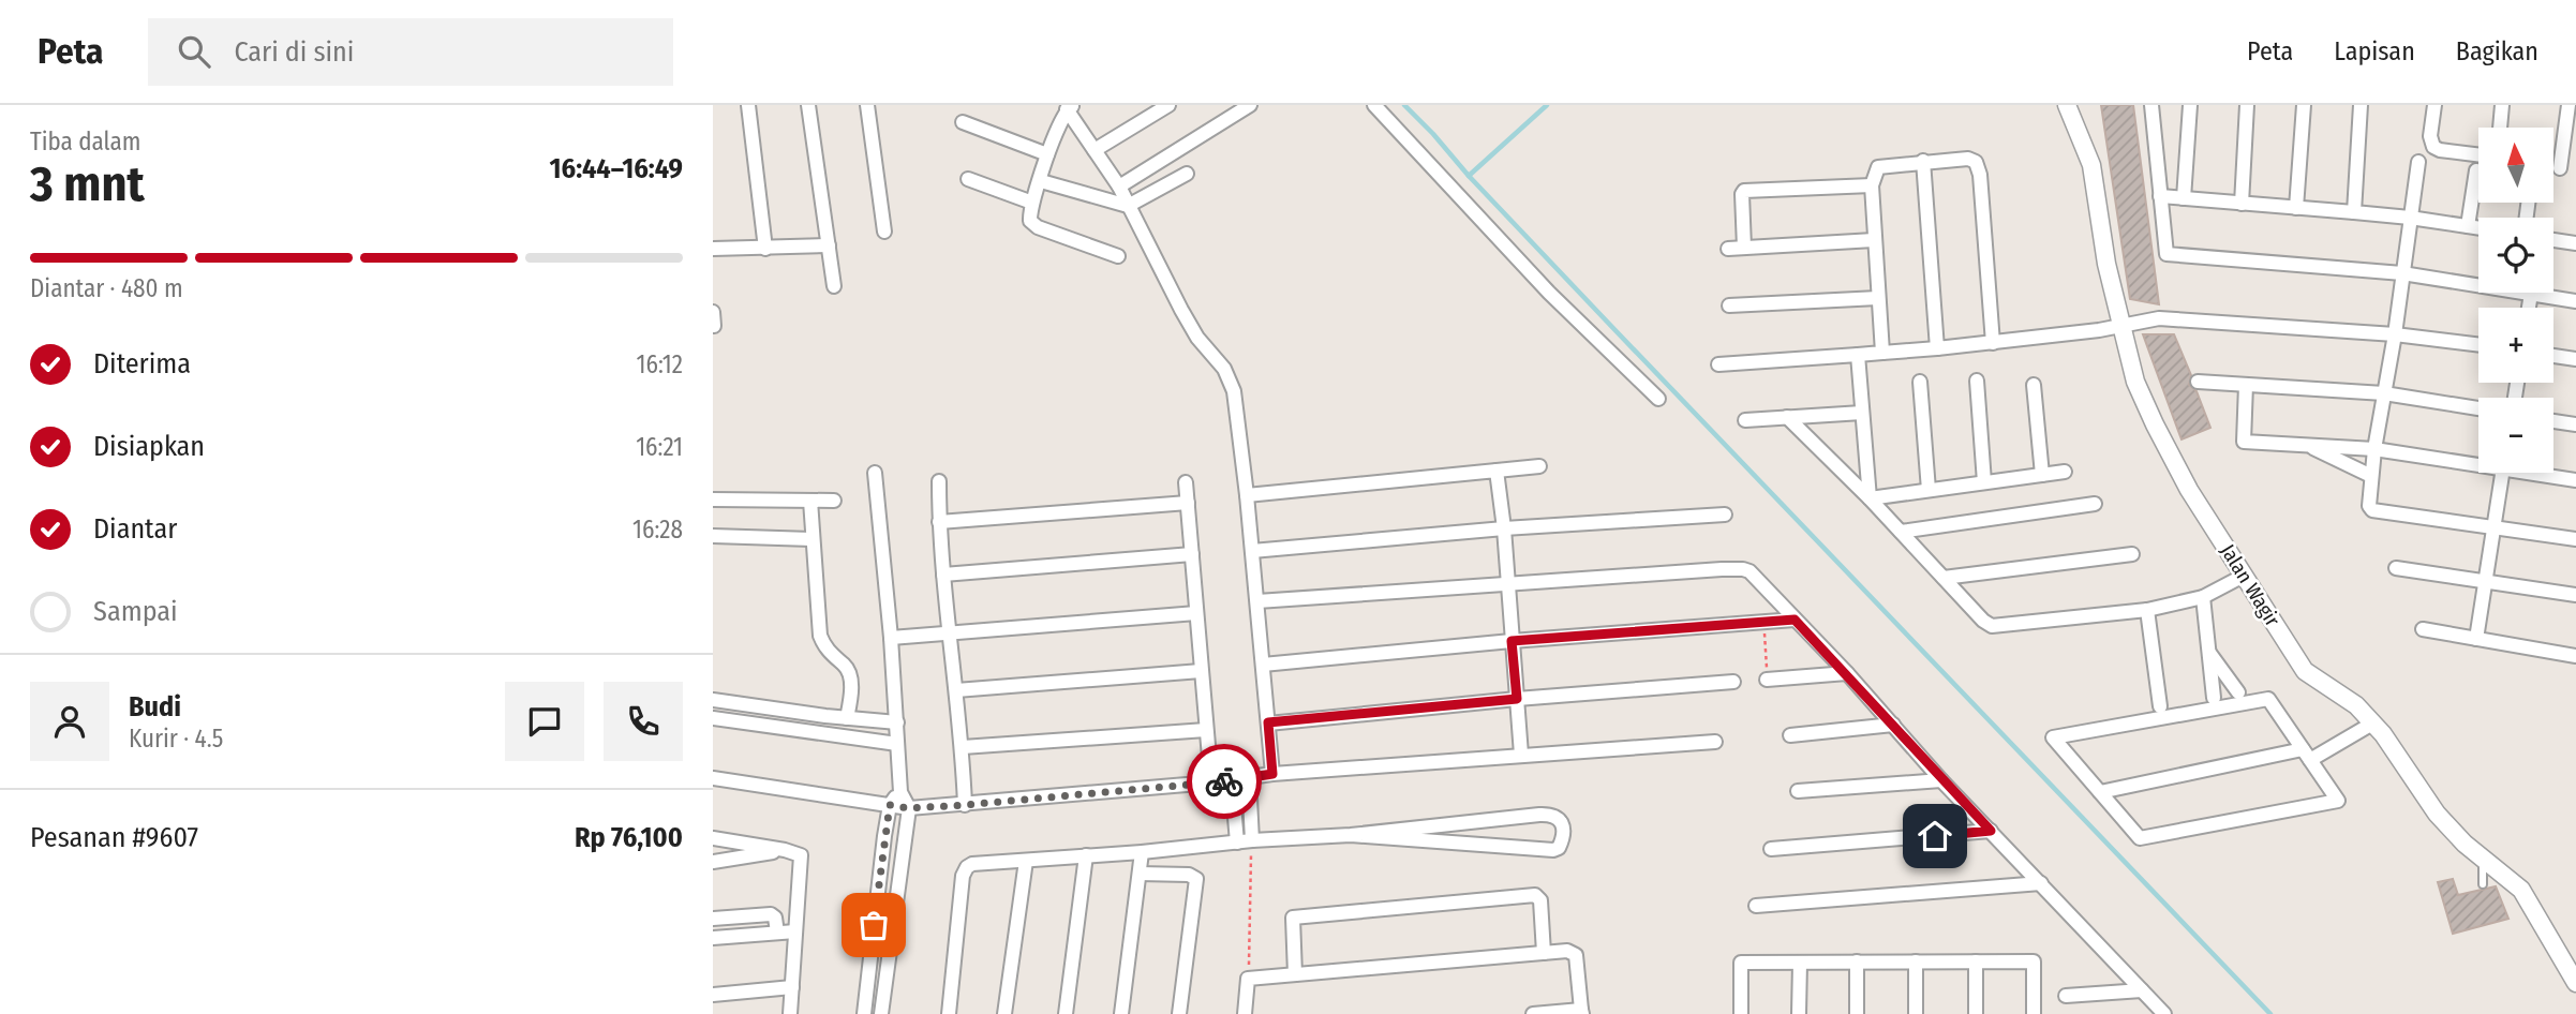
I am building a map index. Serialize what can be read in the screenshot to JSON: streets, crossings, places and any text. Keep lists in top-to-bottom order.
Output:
{
  "streets": {
    "street": ["Jalan Wagir"]
  },
  "north": "top",
  "page": {
    "header": "Peta",
    "search": "Cari di sini",
    "nav": ["Peta", "Lapisan", "Bagikan"],
    "heading": ["3 mnt", "Tiba dalam", "16:44–16:49"],
    "panel": [
      "Budi",
      "Kurir · 4.5",
      "Pesanan #9607",
      "Rp 76,100"
    ],
    "map_buttons": ["+", "−"],
    "bar": "Diantar · 480 m",
    "list": [
      ["Diterima", "16:12"],
      ["Disiapkan", "16:21"],
      ["Diantar", "16:28"],
      "Sampai"
    ]
  }
}
